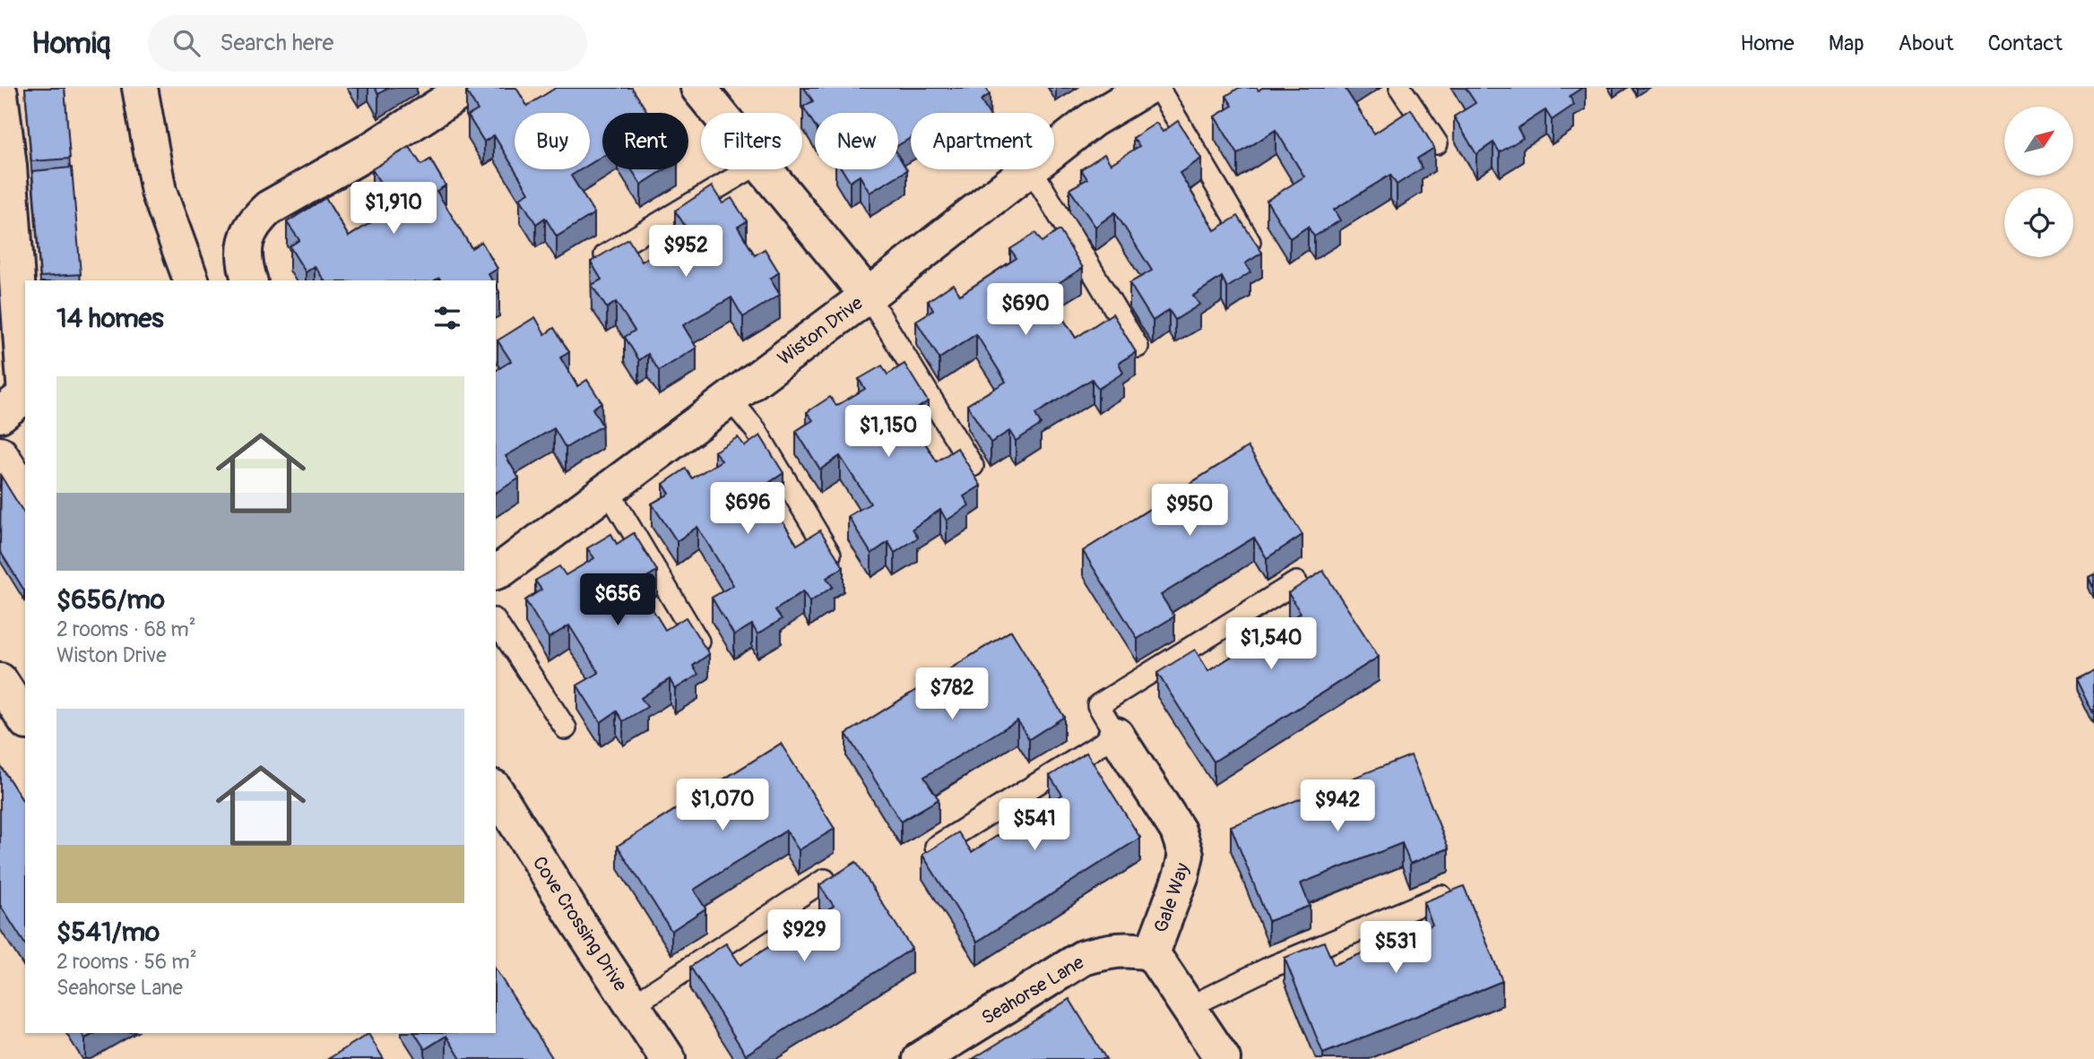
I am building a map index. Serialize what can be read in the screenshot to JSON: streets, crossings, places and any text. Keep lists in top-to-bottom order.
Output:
{
  "streets": {
    "street": [
      "Wiston Drive",
      "Gale Way",
      "Cove Crossing Drive",
      "Seahorse Lane"
    ]
  },
  "crossings": [
    ["Gale Way", "Seahorse Lane"]
  ],
  "north": "top right",
  "page": {
    "header": "Homiq",
    "search": "Search here",
    "nav": [
      "Home",
      "Map",
      "About",
      "Contact"
    ],
    "chip": [
      "Buy",
      "Rent",
      "Filters",
      "New",
      "Apartment"
    ],
    "price": [
      "$1,910",
      "$952",
      "$690",
      "$1,150",
      "$696",
      "$950",
      "$656",
      "$1,540",
      "$782",
      "$1,070",
      "$942",
      "$541",
      "$929",
      "$531"
    ],
    "heading": "14 homes",
    "list": [
      {
        "name": "$656/mo",
        "note": "2 rooms · 68 m² · Wiston Drive"
      },
      {
        "name": "$541/mo",
        "note": "2 rooms · 56 m² · Seahorse Lane"
      }
    ]
  }
}
